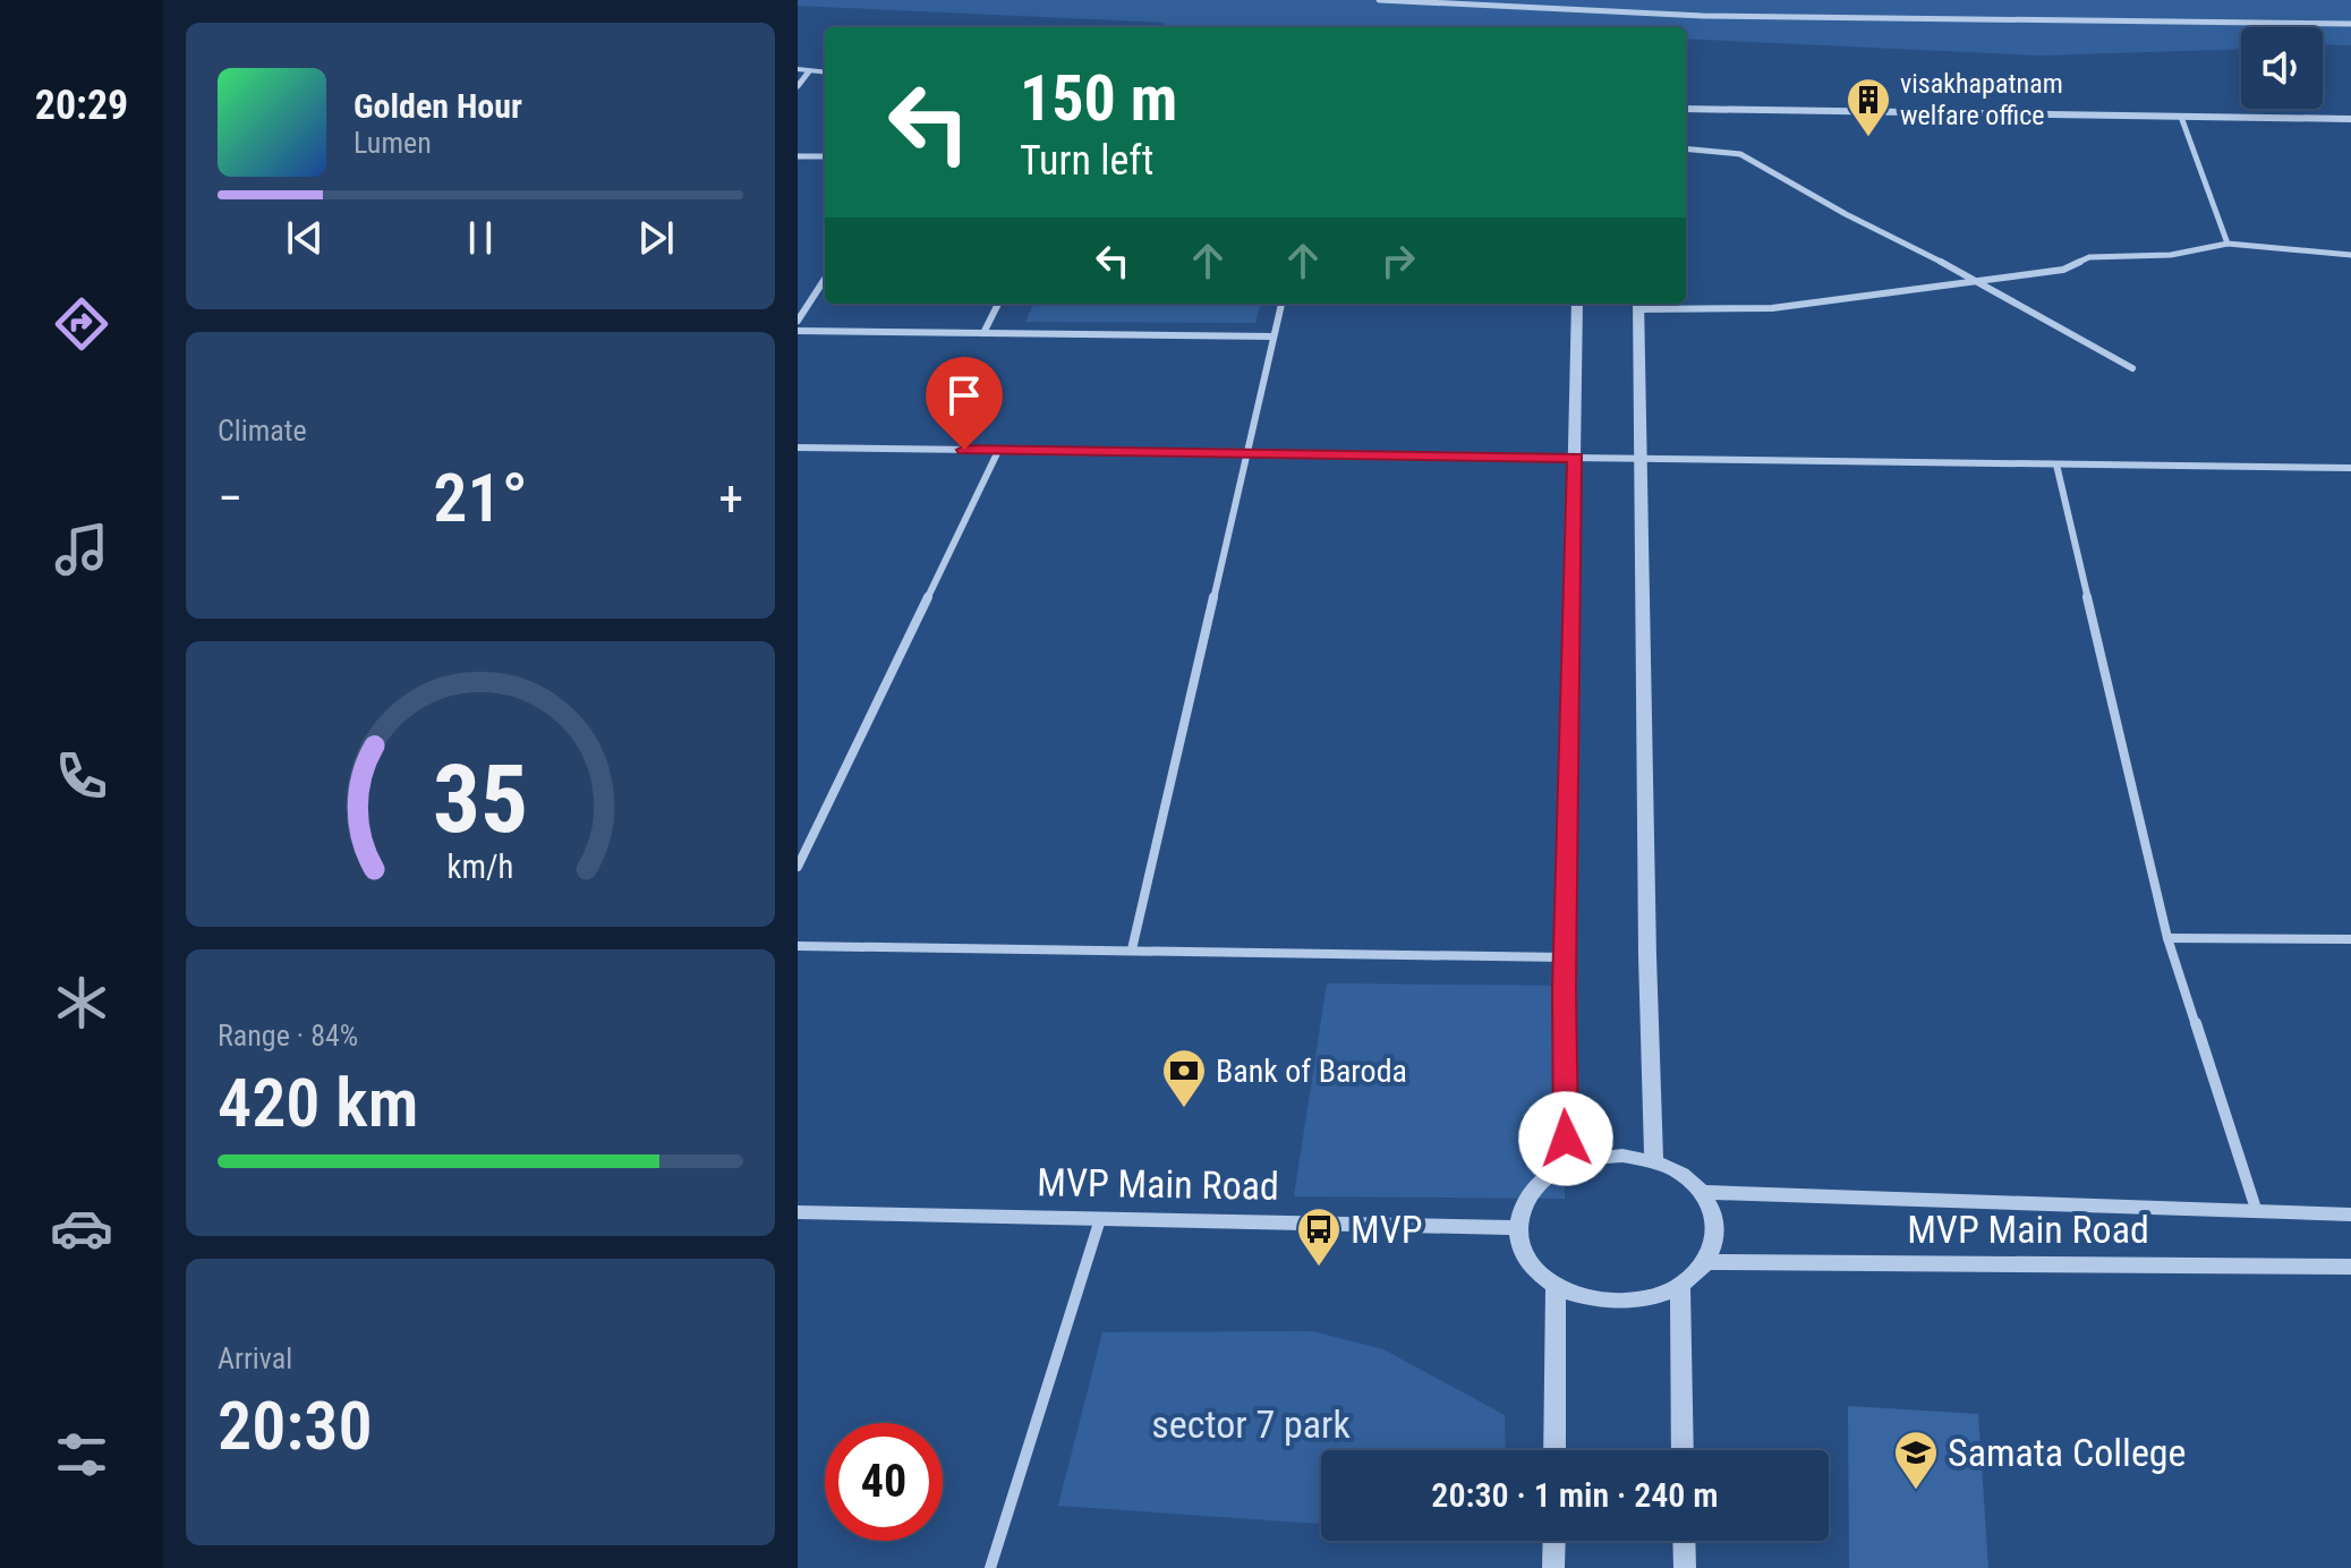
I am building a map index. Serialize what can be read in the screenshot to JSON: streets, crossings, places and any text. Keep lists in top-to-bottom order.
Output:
{
  "streets": {
    "street": ["MVP Main Road"]
  },
  "parks": ["sector 7 park"],
  "places": {
    "building": ["visakhapatnam welfare office"],
    "bank": ["Bank of Baroda"],
    "bus stop": ["MVP"],
    "school or university": ["Samata College"]
  },
  "page": {
    "tabs": "20:29",
    "turn": ["150 m", "Turn left"],
    "song": ["Golden Hour", "Lumen"],
    "tile": [
      "Climate",
      ["Range · 84%", "420 km"],
      ["Arrival", "20:30"]
    ],
    "heat": ["−", "21°", "+"],
    "limit": "40",
    "trip": "20:30 · 1 min · 240 m",
    "gauge": ["35", "km/h"]
  }
}
